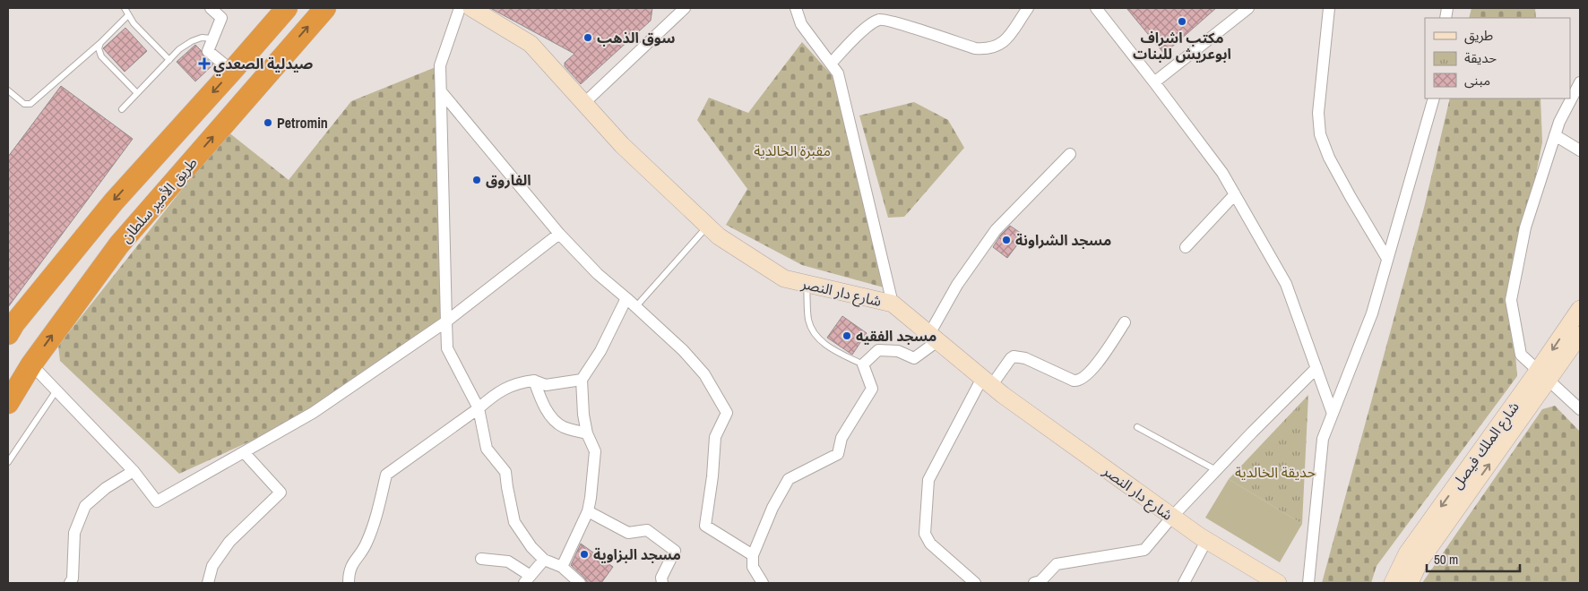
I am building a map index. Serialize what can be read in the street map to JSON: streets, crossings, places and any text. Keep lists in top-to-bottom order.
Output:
{
  "streets": {
    "highway": ["طريق الأمير سلطان"],
    "street": ["شارع دار النصر", "شارع الملك فيصل"]
  },
  "parks": ["مقبرة الخالدية", "حديقة الخالدية"],
  "places": {
    "other": [
      "مكتب اشراف ابوعريش للبنات",
      "سوق الذهب",
      "Petromin",
      "الفاروق",
      "مسجد الشراونة",
      "مسجد الفقيه",
      "مسجد البزاوية"
    ],
    "health": ["صيدلية الصعدي"]
  },
  "legend": ["طريق", "حديقة", "مبنى"],
  "scale_bar": "50 m"
}
